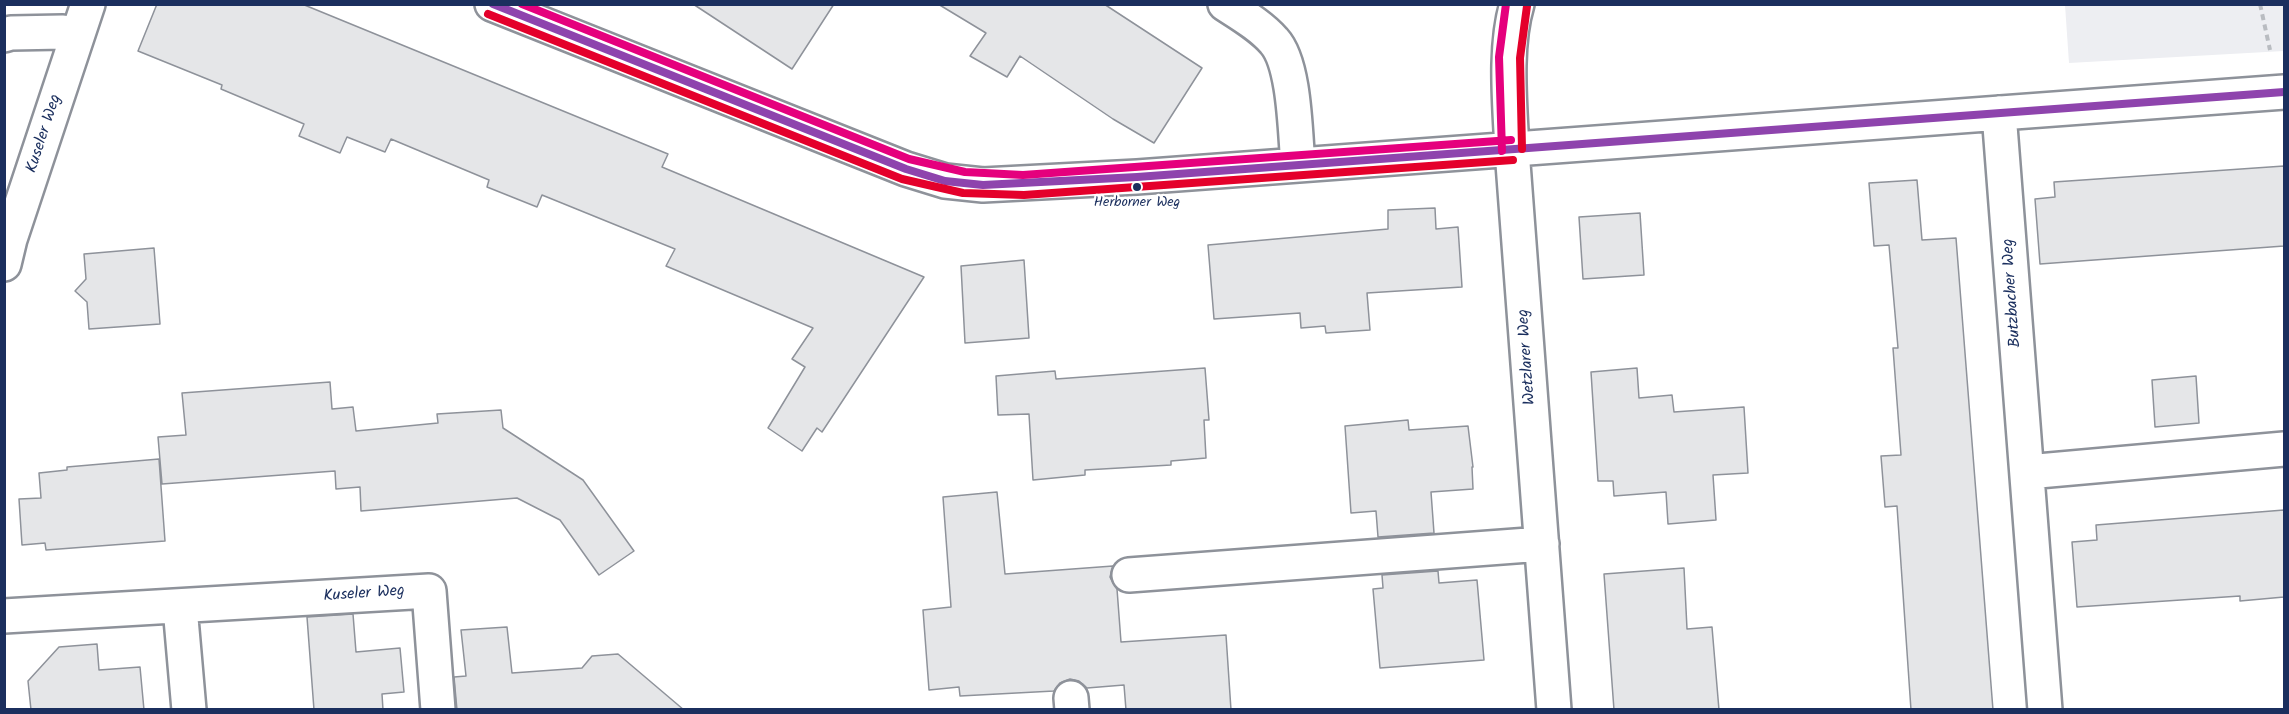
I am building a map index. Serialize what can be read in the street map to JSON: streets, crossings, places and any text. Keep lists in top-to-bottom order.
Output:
{
  "streets": {
    "street": ["Kuseler Weg", "Butzbacher Weg", "Wetzlarer Weg"]
  },
  "places": ["Herborner Weg"]
}
